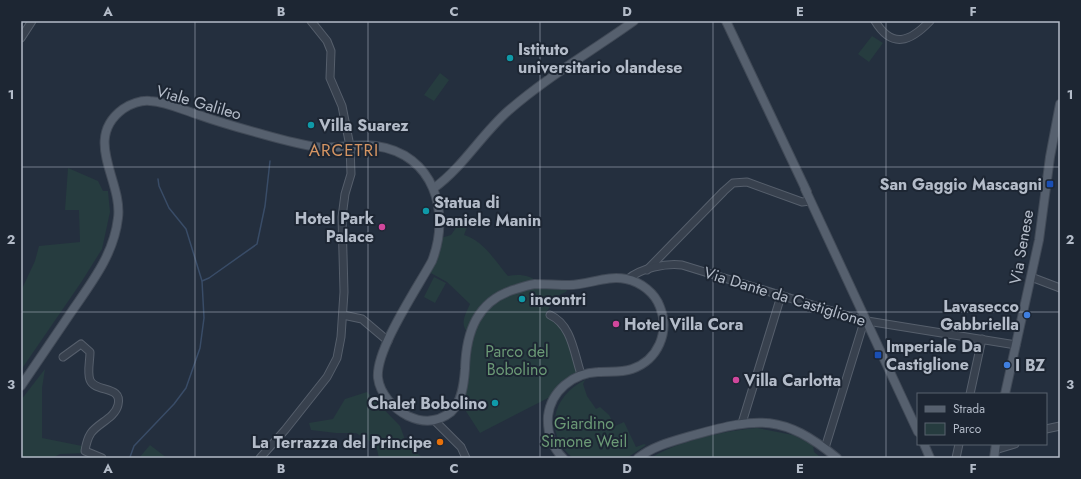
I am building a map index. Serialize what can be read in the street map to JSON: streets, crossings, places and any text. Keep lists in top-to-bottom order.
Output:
{
  "streets": {
    "main road": ["Viale Galileo", "Via Senese"],
    "street": ["Via Dante da Castiglione"]
  },
  "crossings": [
    ["Via Senese", "Via Dante da Castiglione"]
  ],
  "districts": ["ARCETRI"],
  "parks": ["Parco del Bobolino", "Giardino Simone Weil"],
  "places": {
    "other": [
      "Istituto universitario olandese",
      "Villa Suarez",
      "Statua di Daniele Manin",
      "Hotel Park Palace",
      "incontri",
      "Lavasecco Gabbriella",
      "Hotel Villa Cora",
      "I BZ",
      "Villa Carlotta",
      "Chalet Bobolino",
      "La Terrazza del Principe"
    ],
    "transit": ["San Gaggio Mascagni", "Imperiale Da Castiglione"]
  },
  "legend": ["Strada", "Parco"],
  "grid": {
    "columns": [
      "A",
      "B",
      "C",
      "D",
      "E",
      "F"
    ],
    "rows": ["1", "2", "3"]
  }
}
